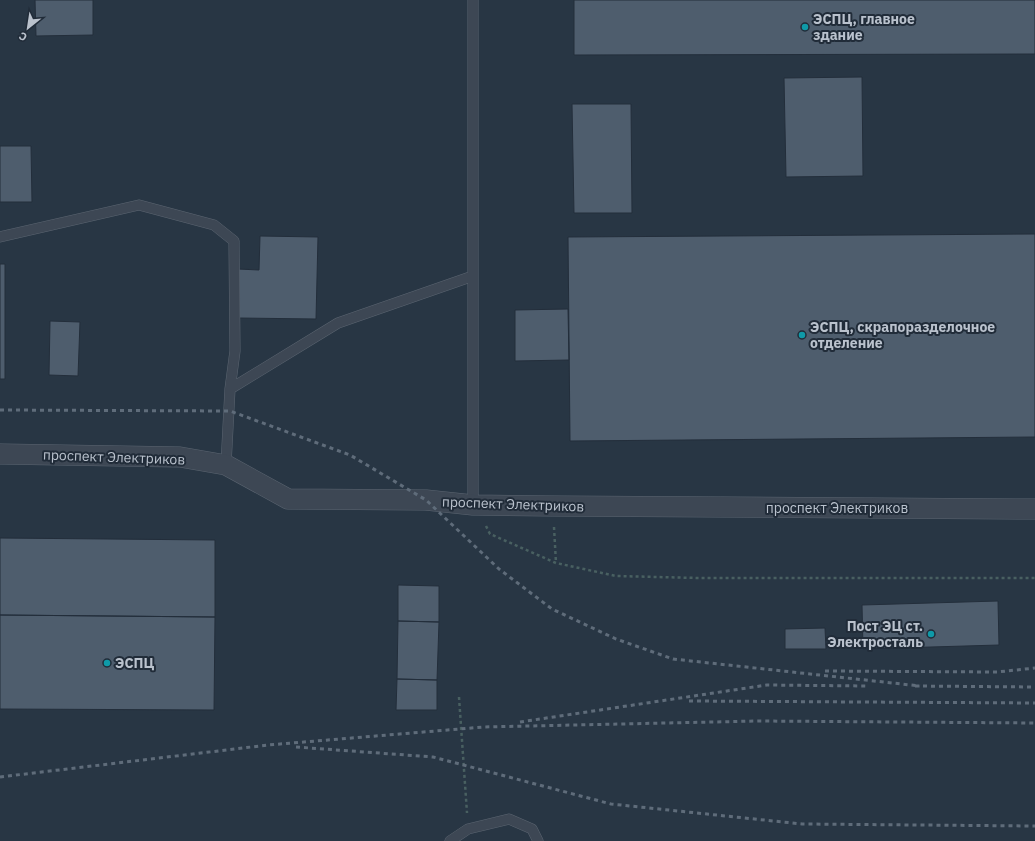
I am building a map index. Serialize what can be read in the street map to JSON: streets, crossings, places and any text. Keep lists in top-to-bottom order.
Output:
{
  "streets": {
    "street": ["проспект Электриков"]
  },
  "places": [
    "ЭСПЦ, главное здание",
    "ЭСПЦ, скрапоразделочное отделение",
    "Пост ЭЦ ст. Электросталь",
    "ЭСПЦ"
  ],
  "north": "bottom left"
}
